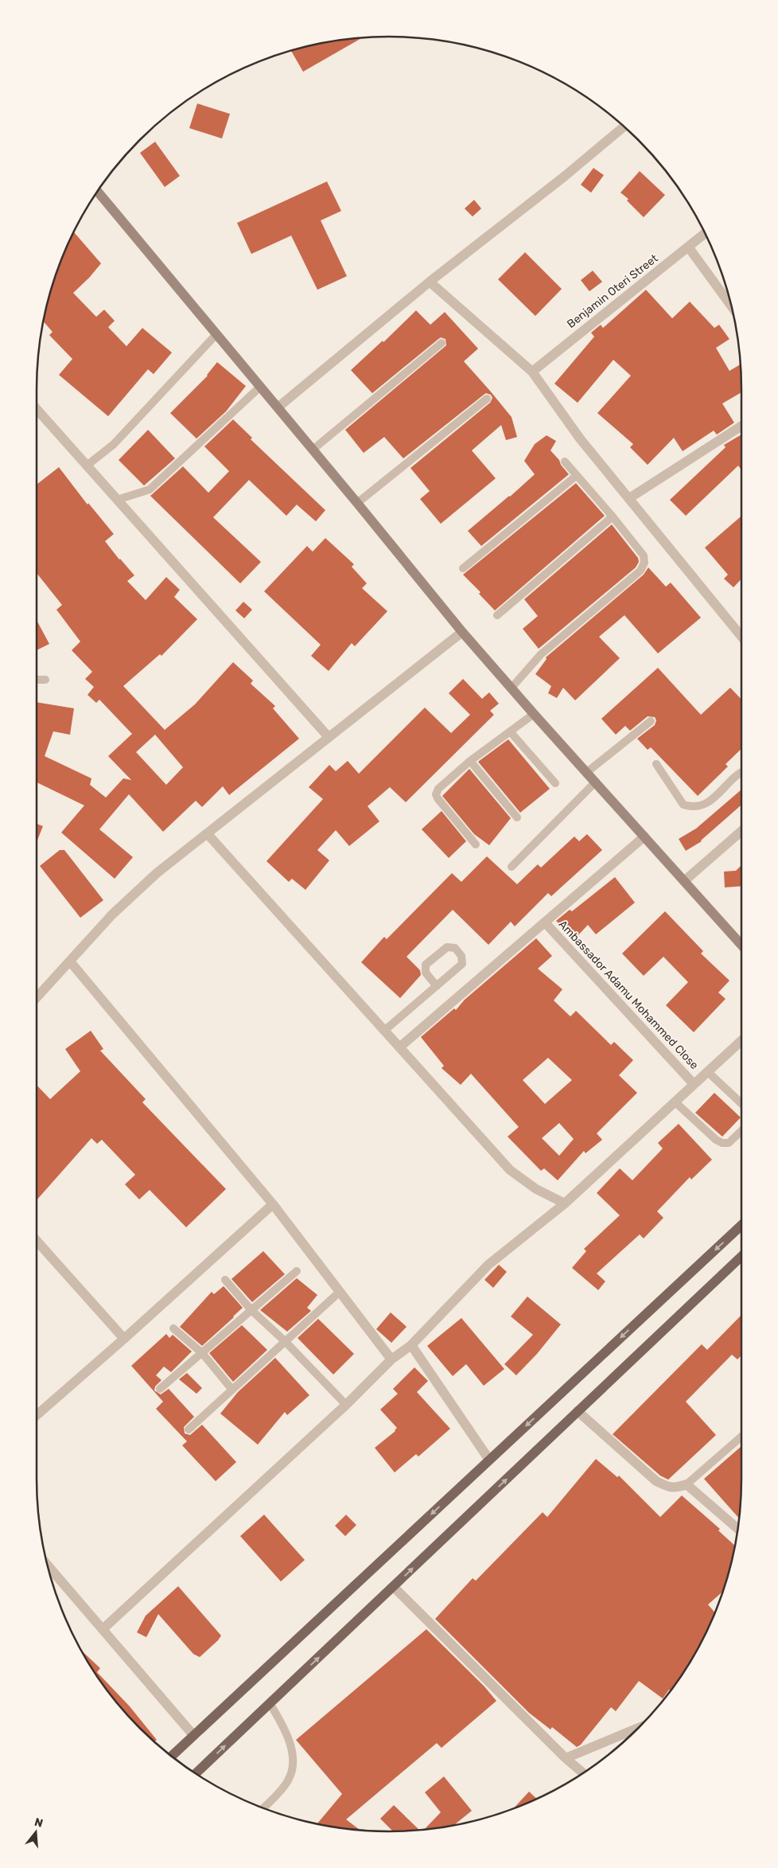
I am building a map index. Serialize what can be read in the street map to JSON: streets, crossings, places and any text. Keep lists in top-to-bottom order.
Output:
{
  "streets": {
    "street": ["Benjamin Oteri Street", "Ambassador Adamu Mohammed Close"]
  },
  "north": "top"
}
